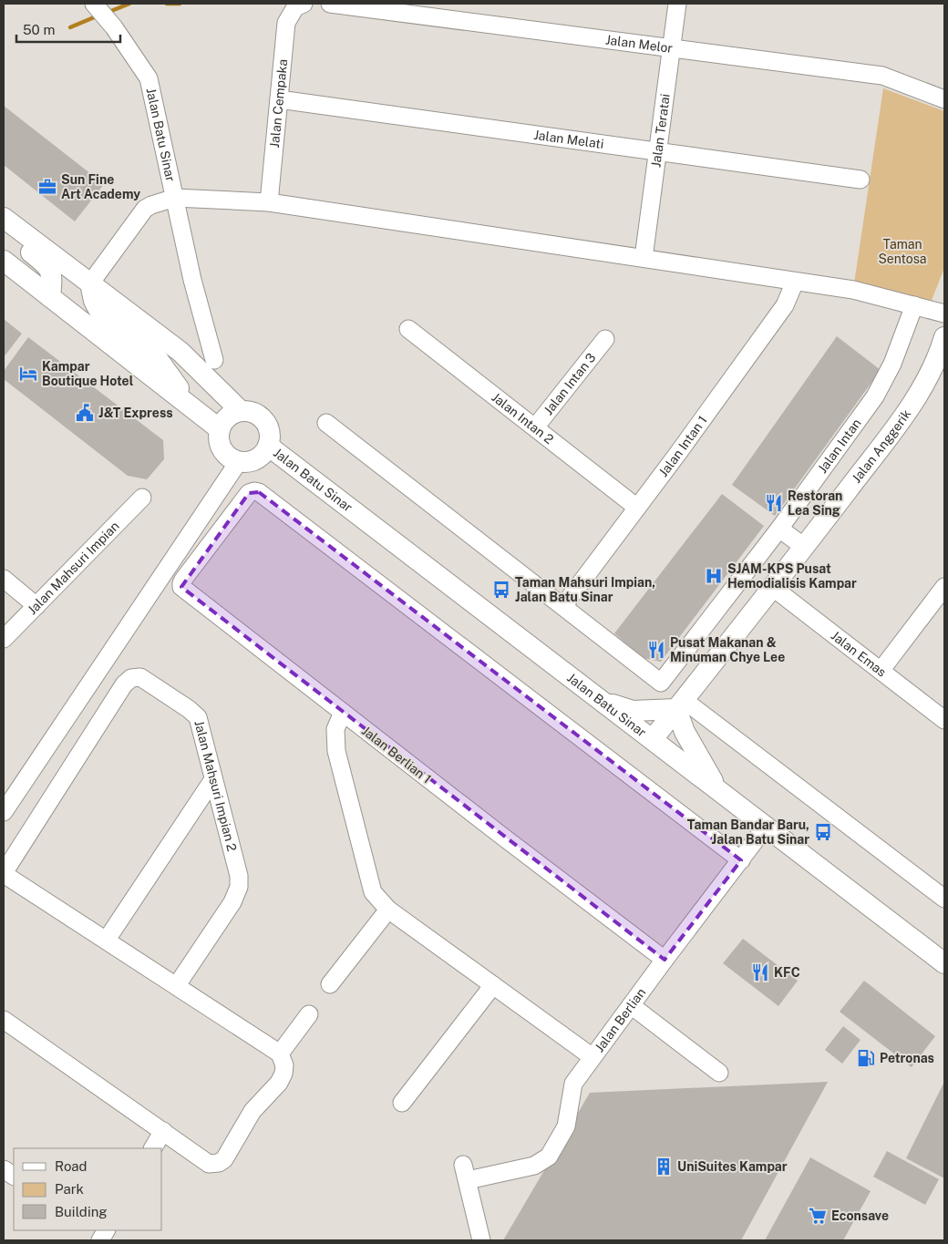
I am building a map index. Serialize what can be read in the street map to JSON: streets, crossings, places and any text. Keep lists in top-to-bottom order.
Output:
{
  "streets": {
    "street": [
      "Jalan Melor",
      "Jalan Cempaka",
      "Jalan Teratai",
      "Jalan Batu Sinar",
      "Jalan Melati",
      "Jalan Intan 3",
      "Jalan Intan 2",
      "Jalan Intan 1",
      "Jalan Intan",
      "Jalan Anggerik",
      "Jalan Mahsuri Impian",
      "Jalan Emas",
      "Jalan Berlian 1",
      "Jalan Mahsuri Impian 2",
      "Jalan Berlian"
    ]
  },
  "crossings": [
    ["Jalan Melor", "Jalan Teratai"],
    ["Jalan Cempaka", "Jalan Melati"],
    ["Jalan Teratai", "Jalan Melati"],
    ["Jalan Batu Sinar", "Jalan Anggerik"],
    ["Jalan Batu Sinar", "Jalan Berlian"],
    ["Jalan Intan 3", "Jalan Intan 2"],
    ["Jalan Intan 2", "Jalan Intan 1"],
    ["Jalan Intan 1", "Jalan Intan"],
    ["Jalan Anggerik", "Jalan Emas"],
    ["Jalan Berlian 1", "Jalan Berlian"]
  ],
  "parks": ["Taman Sentosa"],
  "places": {
    "office": ["Sun Fine Art Academy"],
    "hotel": ["Kampar Boutique Hotel"],
    "public building": ["J&T Express"],
    "restaurant": ["Restoran Lea Sing", "Pusat Makanan & Minuman Chye Lee", "KFC"],
    "hospital": ["SJAM-KPS Pusat Hemodialisis Kampar"],
    "bus stop": ["Taman Mahsuri Impian, Jalan Batu Sinar", "Taman Bandar Baru, Jalan Batu Sinar"],
    "fuel station": ["Petronas"],
    "building": ["UniSuites Kampar"],
    "supermarket": ["Econsave"]
  },
  "legend": ["Road", "Park", "Building"],
  "scale_bar": "50 m"
}
